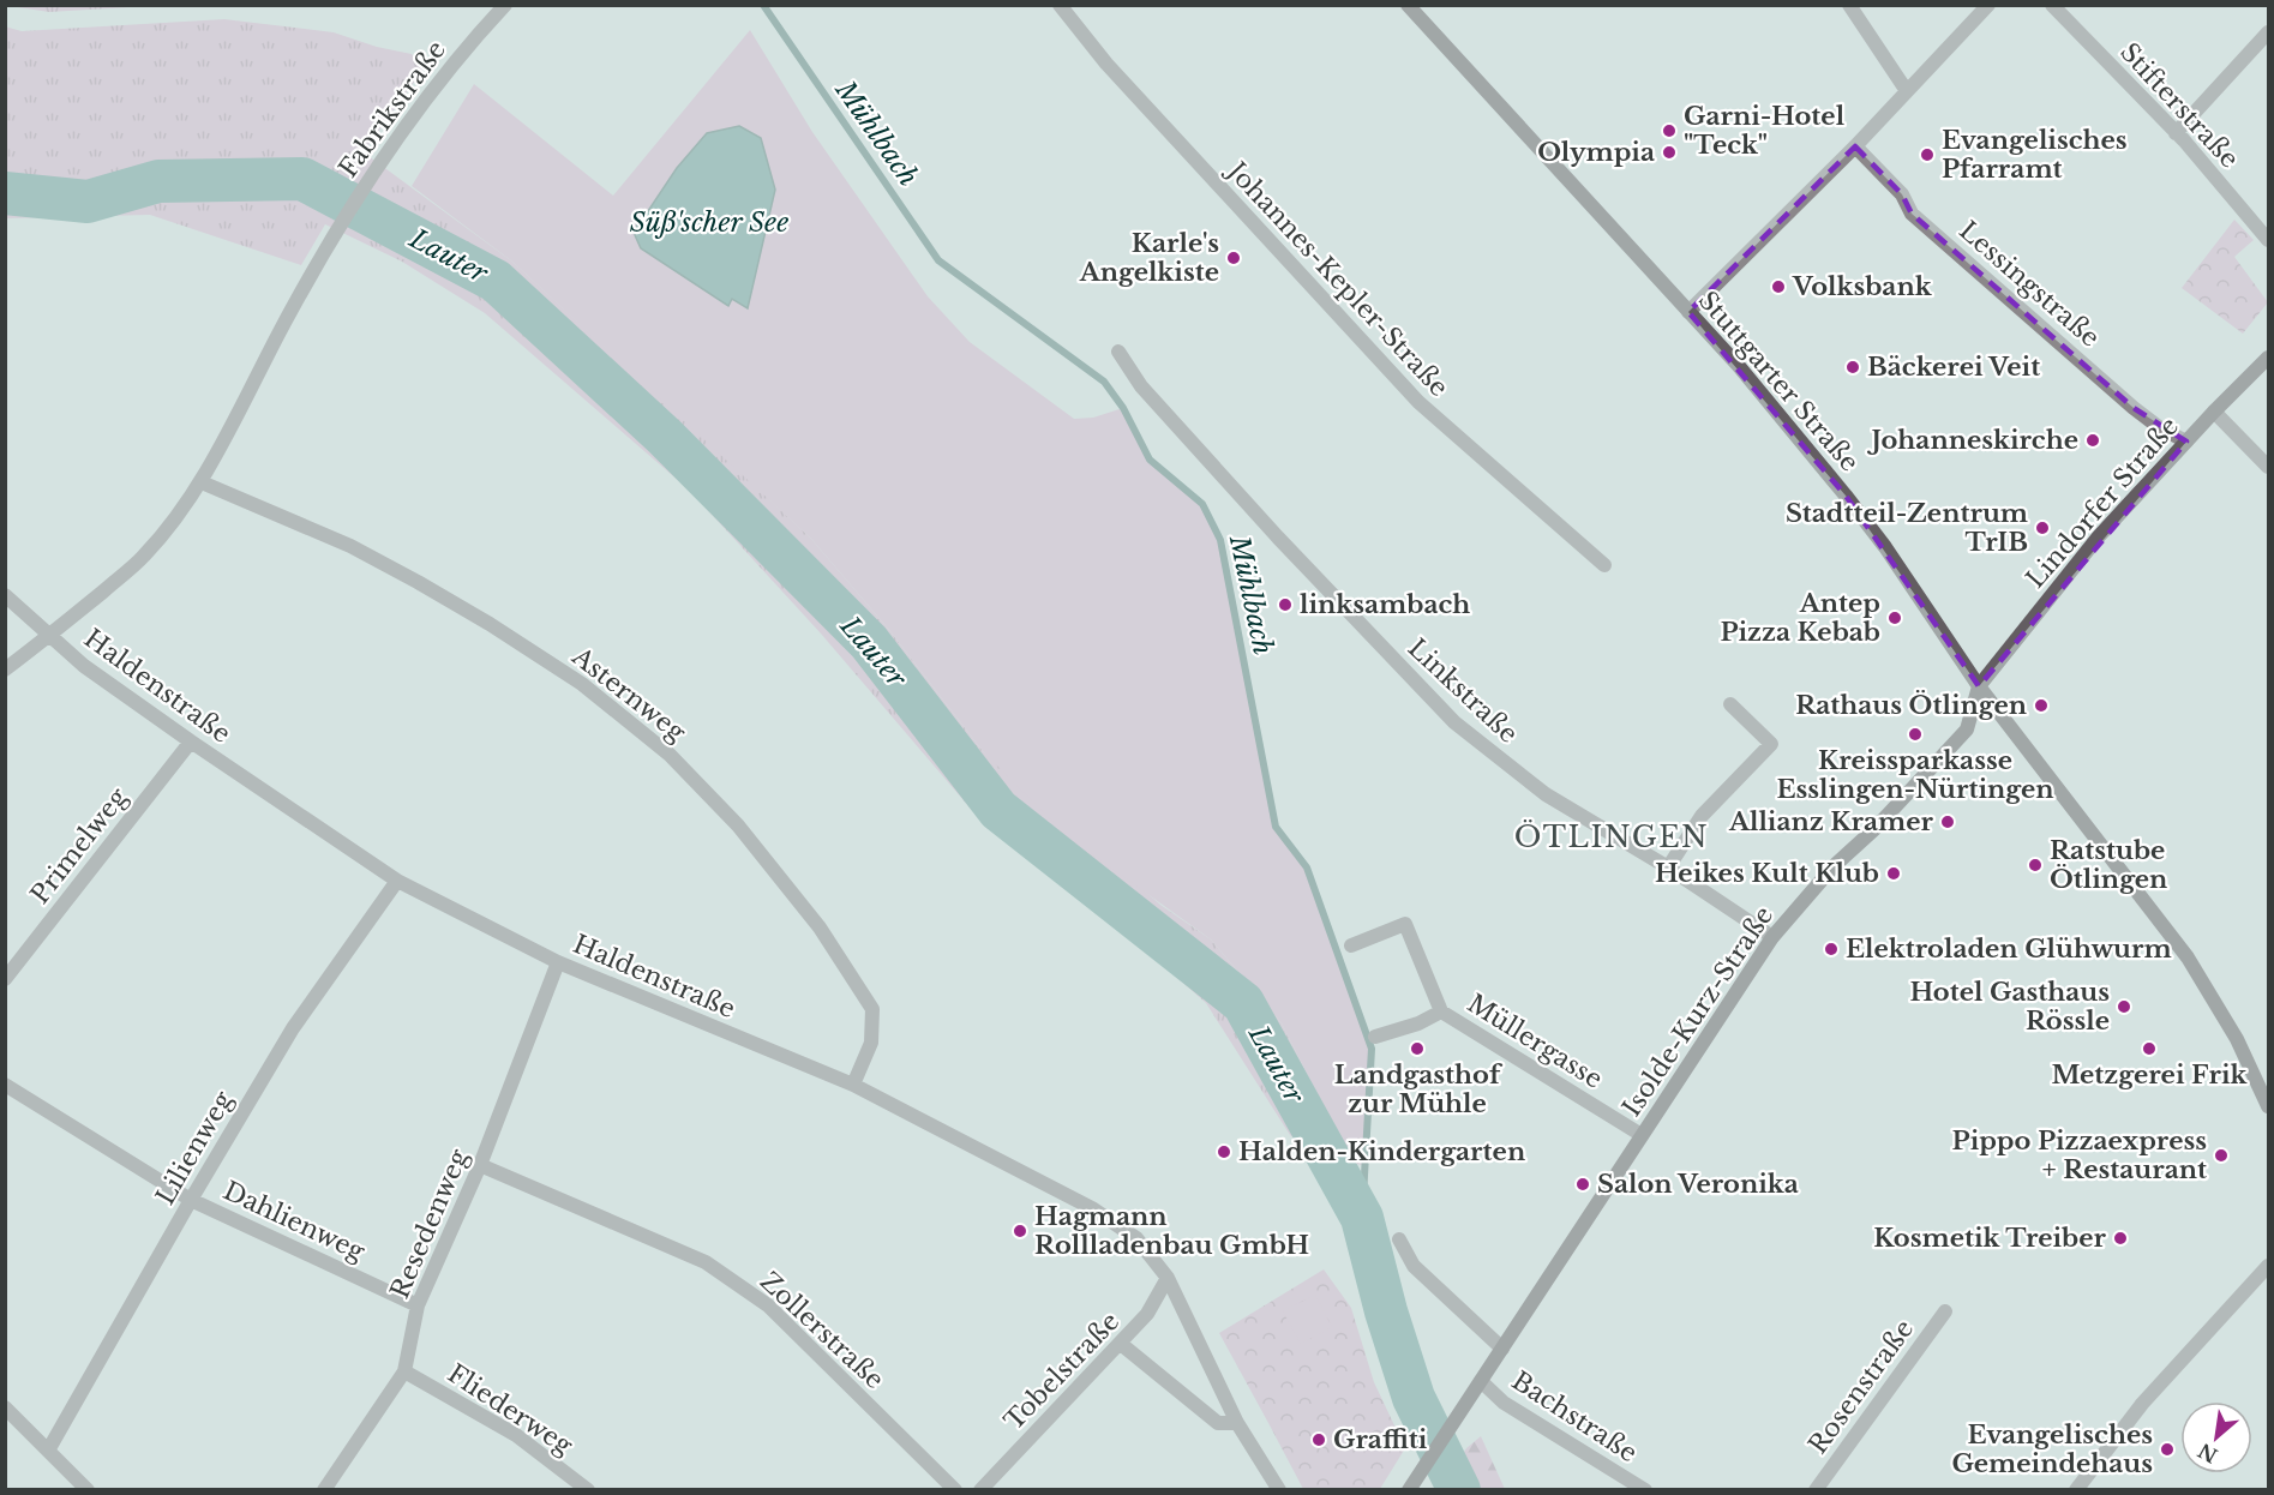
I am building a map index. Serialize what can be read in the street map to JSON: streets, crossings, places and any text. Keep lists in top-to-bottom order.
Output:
{
  "streets": {
    "street": [
      "Stifterstraße",
      "Fabrikstraße",
      "Johannes-Kepler-Straße",
      "Lessingstraße",
      "Stuttgarter Straße",
      "Lindorfer Straße",
      "Haldenstraße",
      "Linkstraße",
      "Asternweg",
      "Primelweg",
      "Isolde-Kurz-Straße",
      "Müllergasse",
      "Lilienweg",
      "Dahlienweg",
      "Resedenweg",
      "Zollerstraße",
      "Tobelstraße",
      "Rosenstraße",
      "Fliederweg",
      "Bachstraße"
    ]
  },
  "crossings": [
    ["Fabrikstraße", "Asternweg"],
    ["Lessingstraße", "Lindorfer Straße"],
    ["Stuttgarter Straße", "Lindorfer Straße"],
    ["Stuttgarter Straße", "Isolde-Kurz-Straße"],
    ["Lindorfer Straße", "Isolde-Kurz-Straße"],
    ["Haldenstraße", "Asternweg"],
    ["Haldenstraße", "Primelweg"],
    ["Haldenstraße", "Lilienweg"],
    ["Haldenstraße", "Resedenweg"],
    ["Haldenstraße", "Tobelstraße"],
    ["Linkstraße", "Isolde-Kurz-Straße"],
    ["Isolde-Kurz-Straße", "Müllergasse"],
    ["Isolde-Kurz-Straße", "Bachstraße"],
    ["Lilienweg", "Dahlienweg"],
    ["Dahlienweg", "Resedenweg"],
    ["Resedenweg", "Zollerstraße"],
    ["Resedenweg", "Fliederweg"]
  ],
  "districts": ["ÖTLINGEN"],
  "water": ["Mühlbach", "Süß'scher See", "Lauter"],
  "places": [
    "Garni-Hotel \"Teck\"",
    "Olympia",
    "Evangelisches Pfarramt",
    "Karle's Angelkiste",
    "Volksbank",
    "Bäckerei Veit",
    "Johanneskirche",
    "Stadtteil-Zentrum TrIB",
    "linksambach",
    "Antep Pizza Kebab",
    "Rathaus Ötlingen",
    "Kreissparkasse Esslingen-Nürtingen",
    "Allianz Kramer",
    "Ratstube Ötlingen",
    "Heikes Kult Klub",
    "Elektroladen Glühwurm",
    "Hotel Gasthaus Rössle",
    "Landgasthof zur Mühle",
    "Metzgerei Frik",
    "Halden-Kindergarten",
    "Pippo Pizzaexpress + Restaurant",
    "Salon Veronika",
    "Hagmann Rollladenbau GmbH",
    "Kosmetik Treiber",
    "Graffiti",
    "Evangelisches Gemeindehaus"
  ],
  "north": "bottom left"
}
